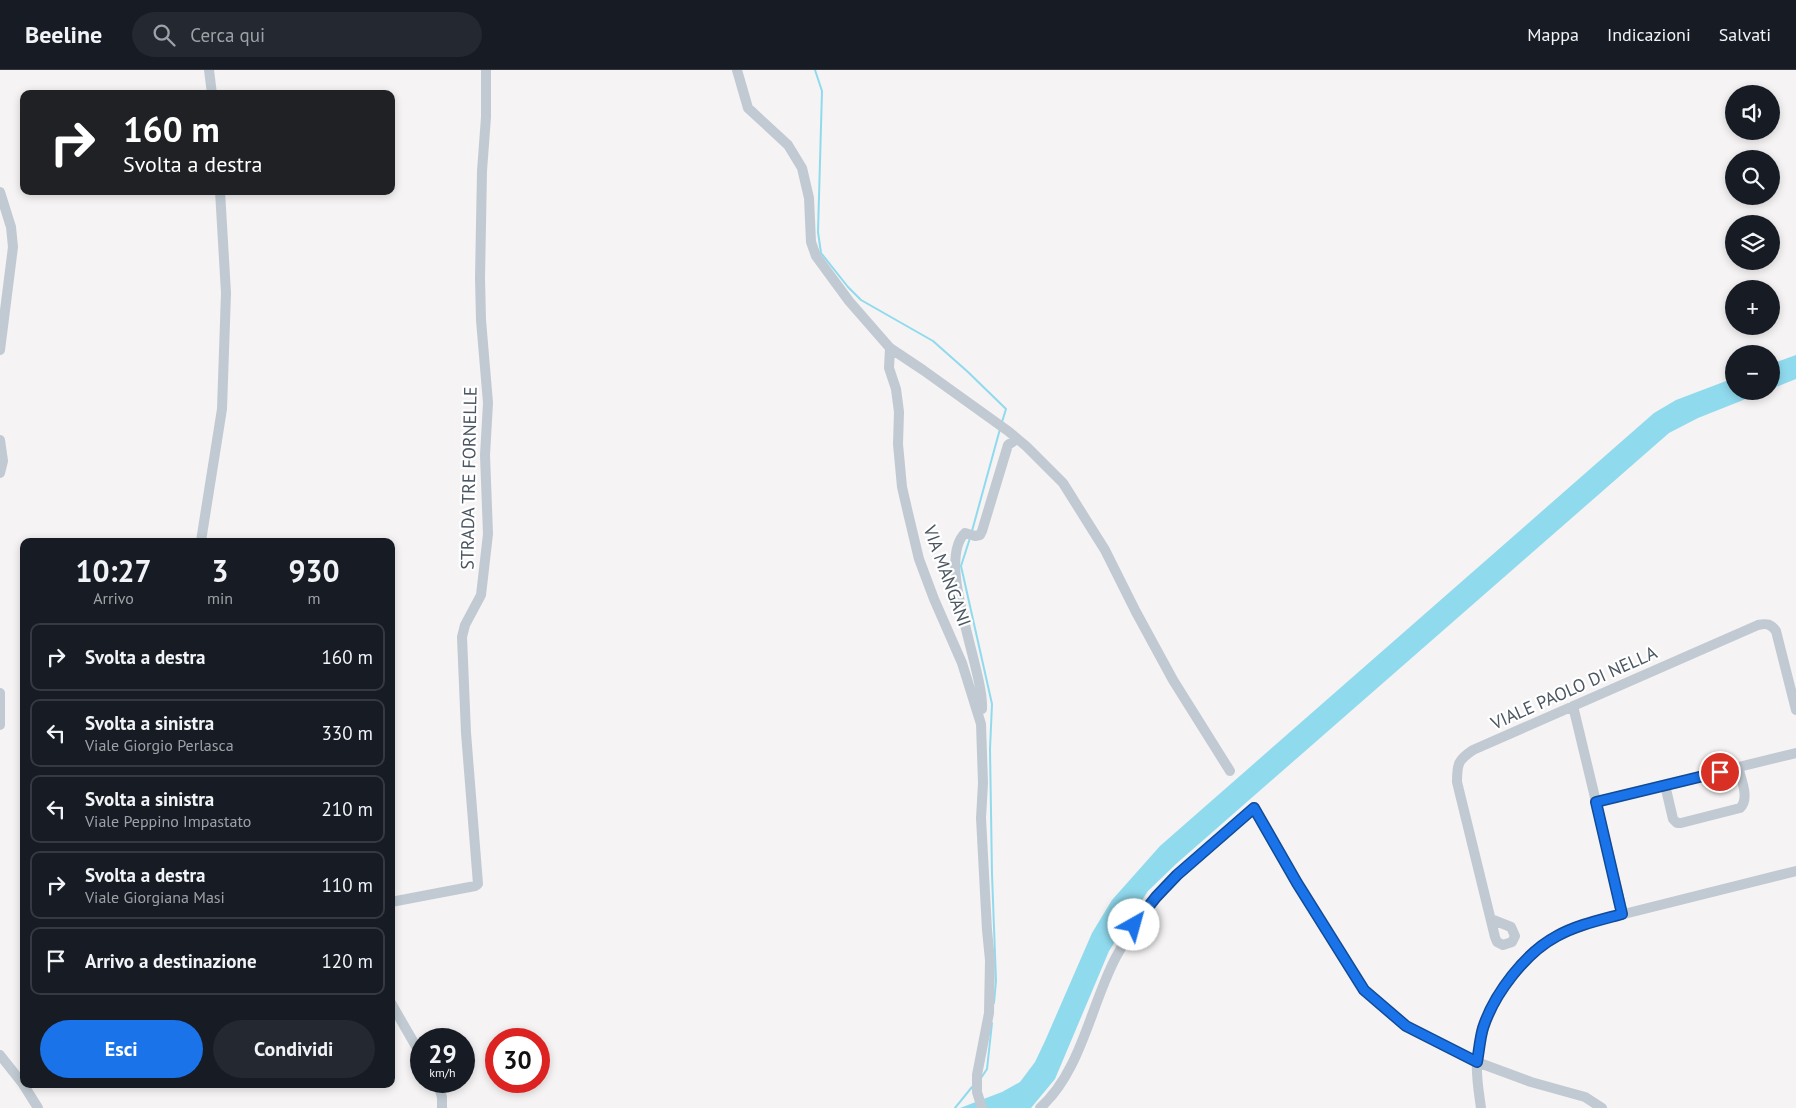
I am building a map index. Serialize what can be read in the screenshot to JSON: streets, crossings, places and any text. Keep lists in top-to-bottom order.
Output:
{
  "streets": {
    "street": ["STRADA TRE FORNELLE", "VIA MANGANI", "VIALE PAOLO DI NELLA"]
  },
  "page": {
    "header": "Beeline",
    "search": "Cerca qui",
    "nav": ["Mappa", "Indicazioni", "Salvati"],
    "map_buttons": ["+", "−"],
    "turn": ["160 m", "Svolta a destra"],
    "eta": [
      "10:27",
      "Arrivo",
      "3",
      "min",
      "930",
      "m"
    ],
    "list": [
      {
        "name": "Svolta a destra",
        "value": "160 m"
      },
      {
        "name": "Svolta a sinistra",
        "note": "Viale Giorgio Perlasca",
        "value": "330 m"
      },
      {
        "name": "Svolta a sinistra",
        "note": "Viale Peppino Impastato",
        "value": "210 m"
      },
      {
        "name": "Svolta a destra",
        "note": "Viale Giorgiana Masi",
        "value": "110 m"
      },
      {
        "name": "Arrivo a destinazione",
        "value": "120 m"
      }
    ],
    "buttons": ["Esci", "Condividi"],
    "speed": "29 km/h",
    "limit": "30"
  }
}
